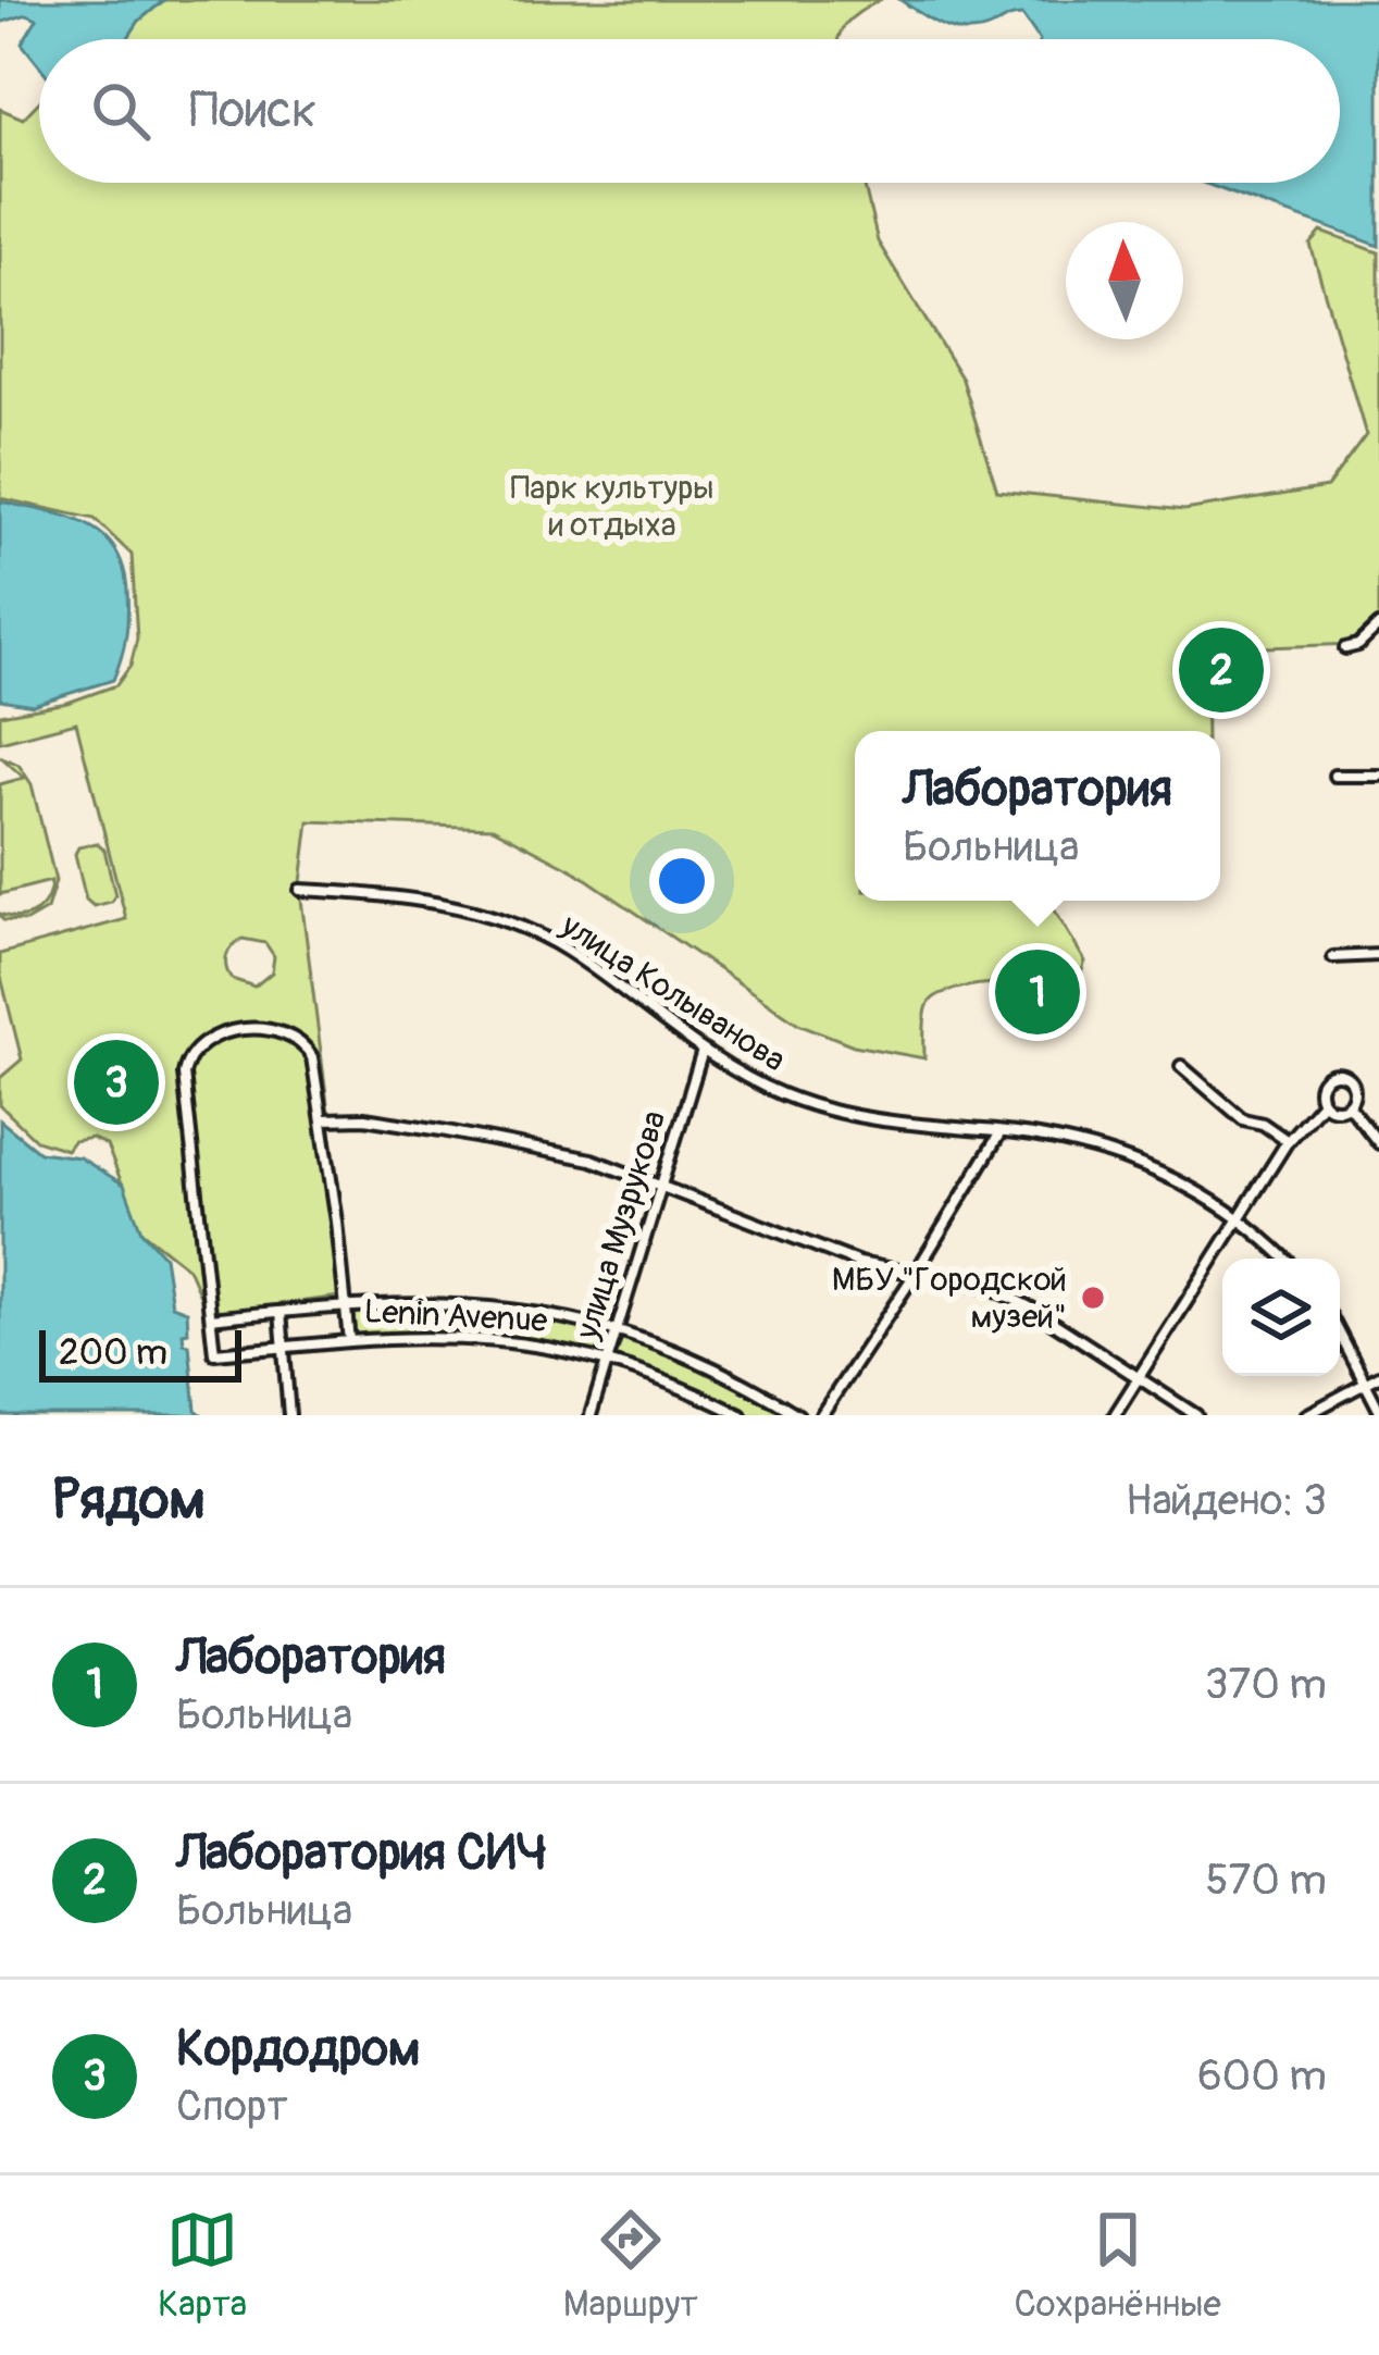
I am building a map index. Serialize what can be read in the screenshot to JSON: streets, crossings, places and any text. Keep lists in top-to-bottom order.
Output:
{
  "streets": {
    "street": ["улица Колыванова", "улица Музрукова", "Lenin Avenue"]
  },
  "crossings": [
    ["улица Колыванова", "улица Музрукова"],
    ["улица Музрукова", "Lenin Avenue"]
  ],
  "parks": ["Парк культуры и отдыха"],
  "places": ["МБУ \"Городской музей\""],
  "scale_bar": "200 m",
  "north": "top",
  "page": {
    "search": "Поиск",
    "pins": ["2", "1", "3"],
    "popup": ["Лаборатория", "Больница"],
    "scale": "200 m",
    "heading": ["Рядом", "Найдено: 3"],
    "list": [
      {
        "mark": "1",
        "name": "Лаборатория",
        "note": "Больница",
        "value": "370 m"
      },
      {
        "mark": "2",
        "name": "Лаборатория СИЧ",
        "note": "Больница",
        "value": "570 m"
      },
      {
        "mark": "3",
        "name": "Кордодром",
        "note": "Спорт",
        "value": "600 m"
      }
    ],
    "nav": ["Карта", "Маршрут", "Сохранённые"]
  }
}
